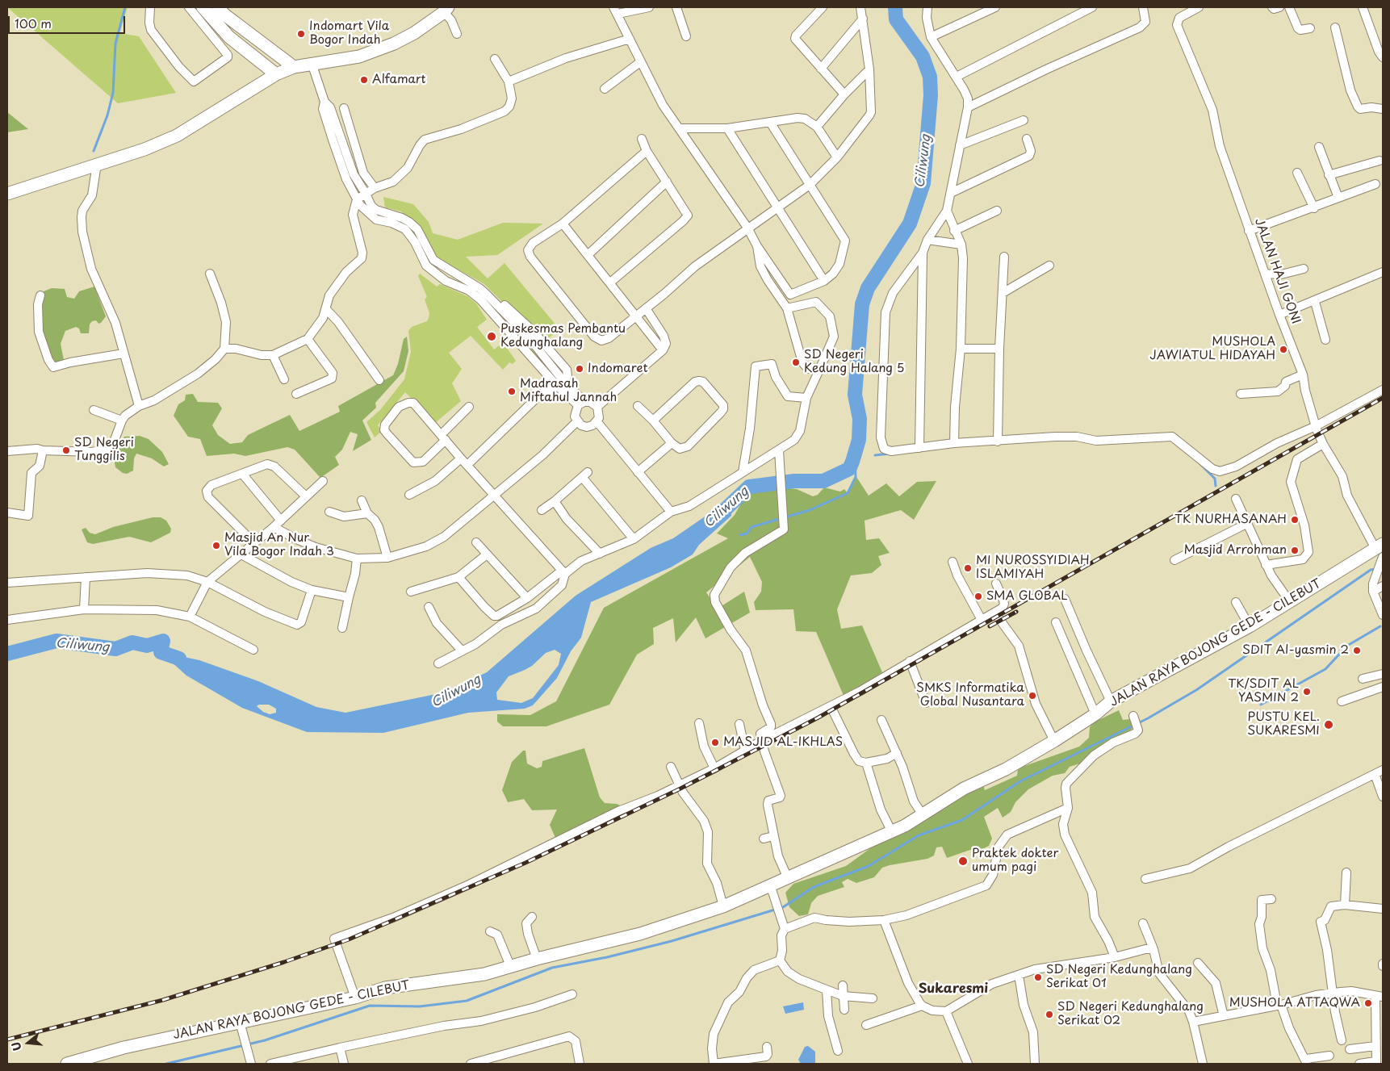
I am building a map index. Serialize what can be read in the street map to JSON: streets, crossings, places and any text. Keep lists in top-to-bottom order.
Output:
{
  "streets": {
    "main road": ["JALAN RAYA BOJONG GEDE - CILEBUT"],
    "street": ["JALAN HAJI GONI"]
  },
  "crossings": [
    ["JALAN HAJI GONI", "JALAN RAYA BOJONG GEDE - CILEBUT"]
  ],
  "districts": ["Sukaresmi"],
  "water": ["Ciliwung"],
  "places": [
    "Indomart Vila Bogor Indah",
    "Alfamart",
    "Puskesmas Pembantu Kedunghalang",
    "MUSHOLA JAWIATUL HIDAYAH",
    "SD Negeri Kedung Halang 5",
    "Indomaret",
    "Madrasah Miftahul Jannah",
    "SD Negeri Tunggilis",
    "TK NURHASANAH",
    "Masjid An Nur Vila Bogor Indah 3",
    "Masjid Arrohman",
    "MI NUROSSYIDIAH ISLAMIYAH",
    "SMA GLOBAL",
    "SDIT Al-yasmin 2",
    "TK/SDIT AL YASMIN 2",
    "SMKS Informatika Global Nusantara",
    "PUSTU KEL. SUKARESMI",
    "MASJID AL-IKHLAS",
    "Praktek dokter umum pagi",
    "SD Negeri Kedunghalang Serikat 01",
    "MUSHOLA ATTAQWA",
    "SD Negeri Kedunghalang Serikat 02"
  ],
  "scale_bar": "100 m",
  "north": "left"
}
